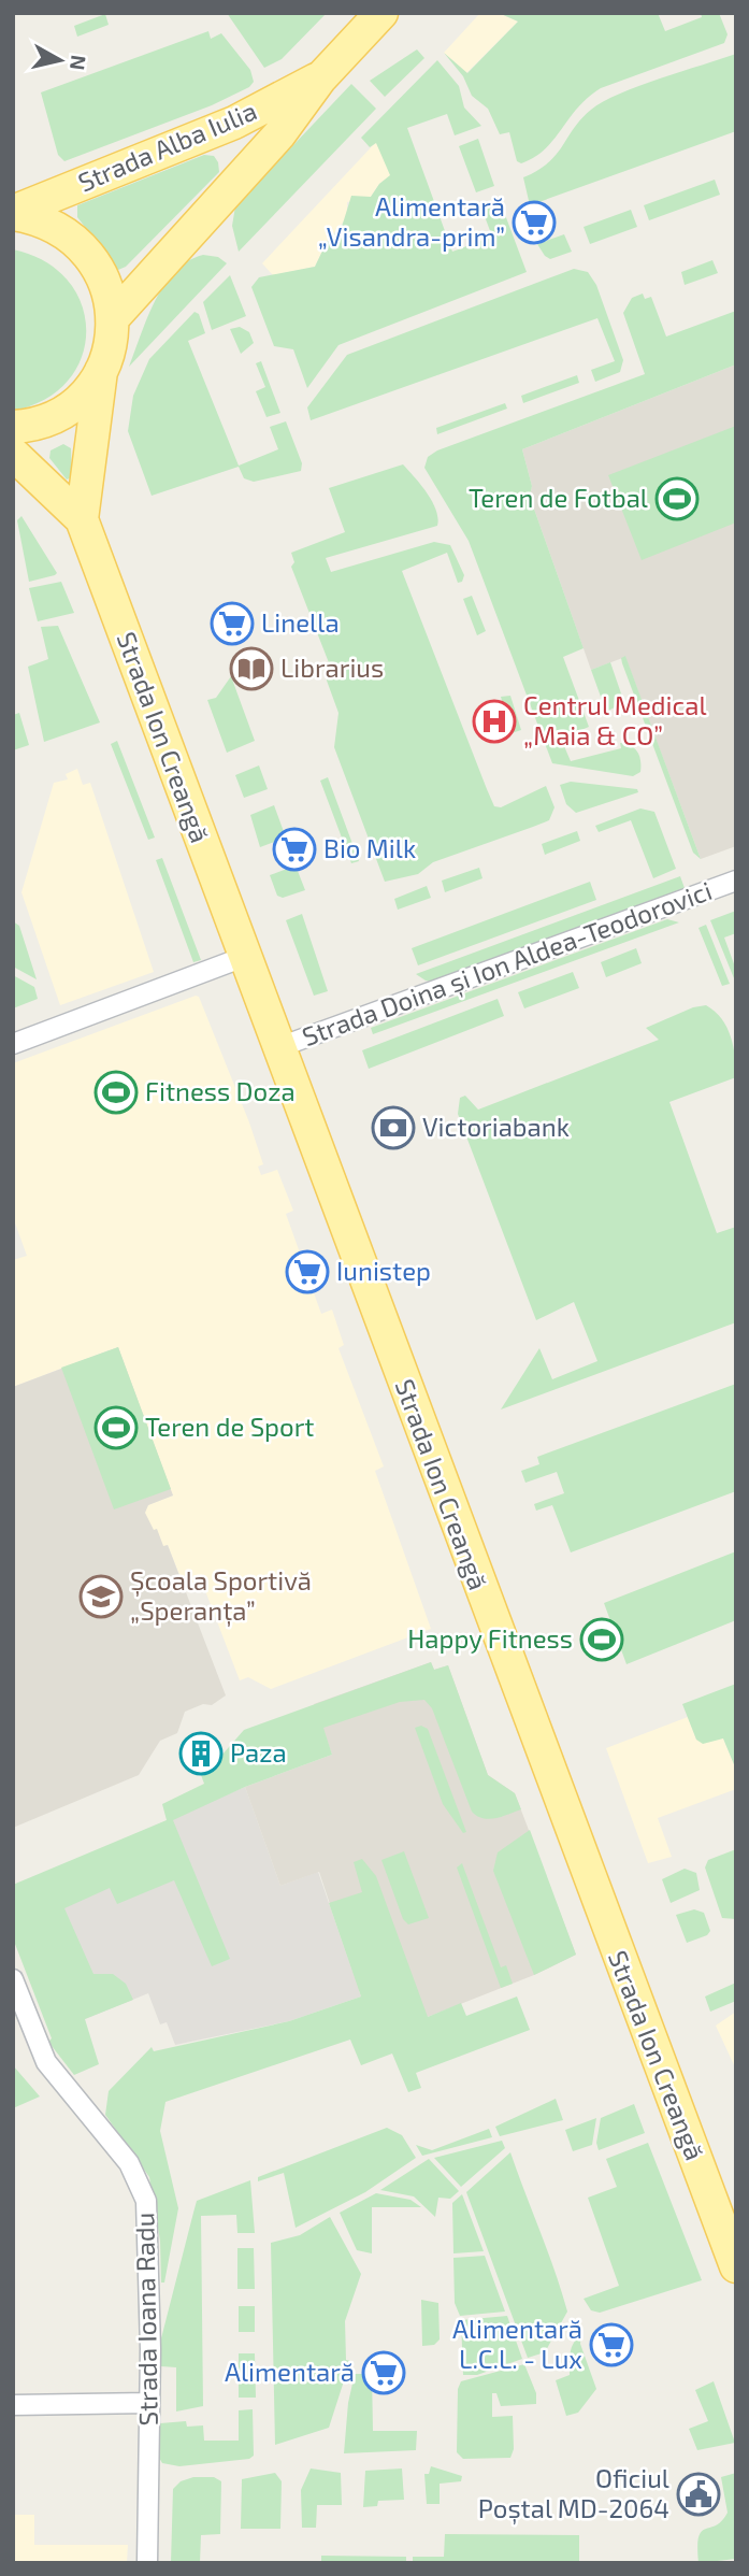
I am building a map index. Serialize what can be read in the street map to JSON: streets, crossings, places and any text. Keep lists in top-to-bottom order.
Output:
{
  "streets": {
    "main road": ["Strada Alba Iulia", "Strada Ion Creangă"],
    "street": ["Strada Doina și Ion Aldea-Teodorovici", "Strada Ioana Radu"]
  },
  "crossings": [
    ["Strada Ion Creangă", "Strada Doina și Ion Aldea-Teodorovici"]
  ],
  "places": {
    "supermarket": [
      "Alimentară „Visandra-prim”",
      "Linella",
      "Bio Milk",
      "Iunistep",
      "Alimentară L.C.L. - Lux",
      "Alimentară"
    ],
    "sports": [
      "Teren de Fotbal",
      "Fitness Doza",
      "Teren de Sport",
      "Happy Fitness"
    ],
    "library": ["Librarius"],
    "hospital": ["Centrul Medical „Maia & CO”"],
    "bank": ["Victoriabank"],
    "school or university": ["Școala Sportivă „Speranța”"],
    "building": ["Paza"],
    "public building": ["Oficiul Poștal MD-2064"]
  },
  "north": "right"
}
